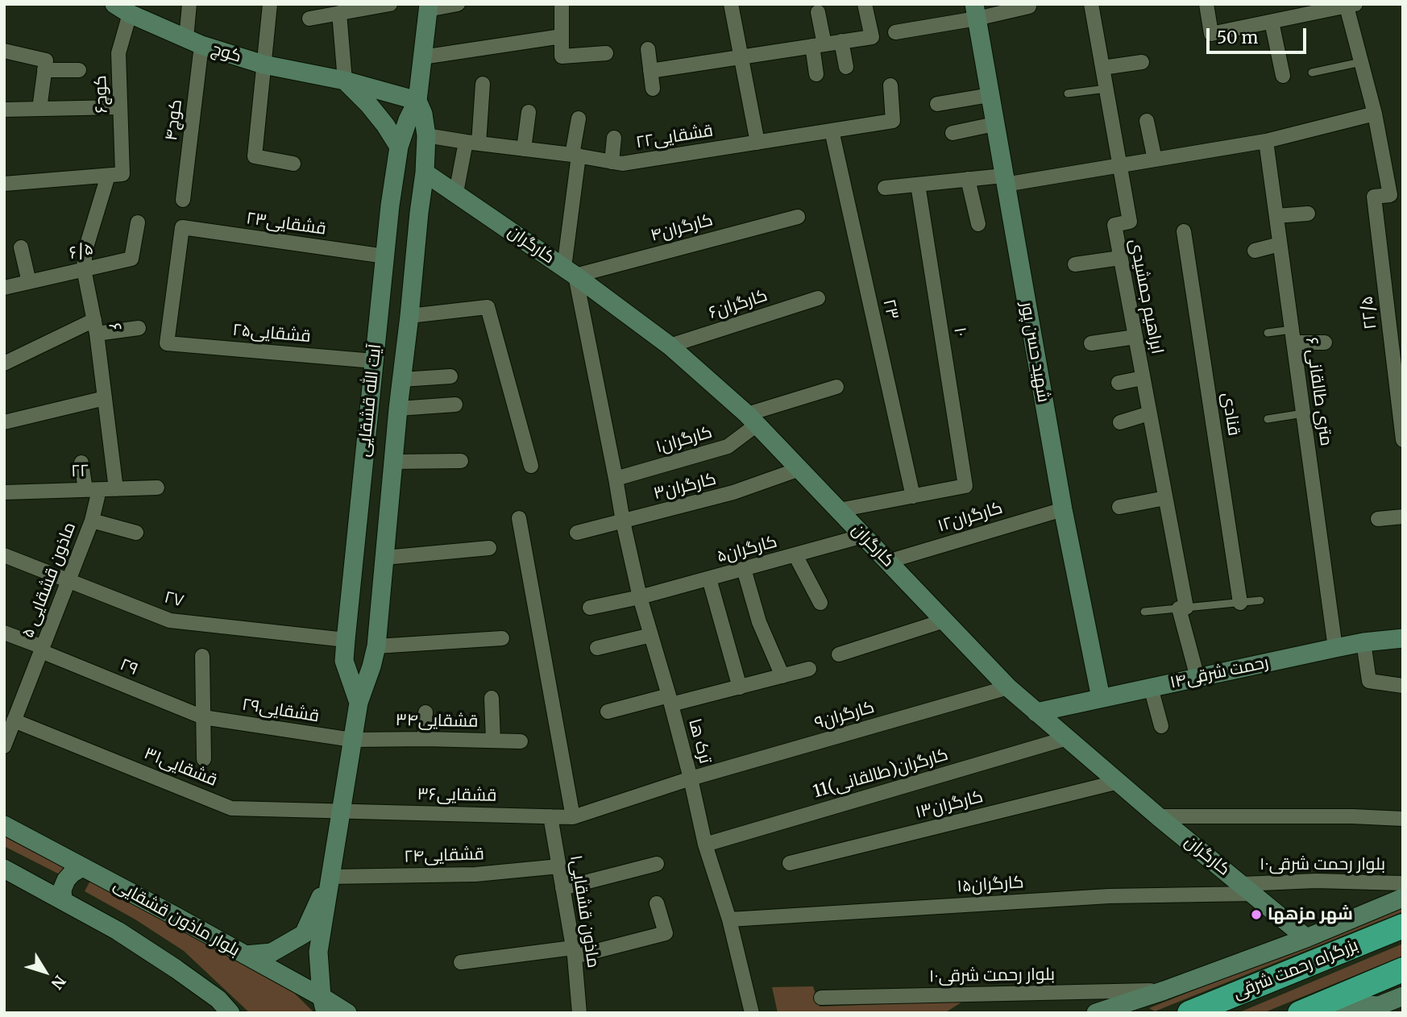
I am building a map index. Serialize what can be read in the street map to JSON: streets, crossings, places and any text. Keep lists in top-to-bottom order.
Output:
{
  "streets": {
    "highway": ["بزرگراه رحمت شرقی"],
    "street": [
      "کوچ",
      "کوچ۶",
      "کوچ۴",
      "۲۲قشقایی",
      "قشقایی۲۳",
      "کارگران۴",
      "کارگران",
      "۶/۵",
      "ابراهیم جمشیدی",
      "۶کارگران",
      "۲۳",
      "۲۲/۵",
      "۶",
      "۱۰",
      "قشقایی۲۵",
      "شهید حسن پور",
      "۶ متری طالقانی",
      "آیت الله قشقایی",
      "قنادی",
      "۱کارگران",
      "۲۲",
      "کارگران۳",
      "۱۲کارگران",
      "کارگران۵",
      "ماذون قشقایی ۵",
      "۲۷",
      "۲۹",
      "۱۴رحمت شرقی",
      "قشقایی۲۹",
      "کارگران۹",
      "قشقایی۳۴",
      "ترک ها",
      "۳۱قشقایی",
      "11کارگران(طالقانی)",
      "قشقایی۳۶",
      "کارگران۱۳",
      "قشقایی۲۴",
      "بلوار رحمت شرقی۱۰",
      "۱۵کارگران",
      "ماذون قشقایی۱",
      "بلوار ماذون قشقایی",
      "۱۰بلوار رحمت شرقی"
    ]
  },
  "crossings": [
    ["کوچ", "کوچ۶"],
    ["کوچ", "کوچ۴"],
    ["کوچ", "آیت الله قشقایی"],
    ["کوچ۶", "۶"],
    ["۲۲قشقایی", "۲۳"],
    ["۲۲قشقایی", "آیت الله قشقایی"],
    ["۲۲قشقایی", "ترک ها"],
    ["قشقایی۲۳", "قشقایی۲۵"],
    ["قشقایی۲۳", "آیت الله قشقایی"],
    ["کارگران۴", "کارگران"],
    ["کارگران۴", "ترک ها"],
    ["کارگران", "۶کارگران"],
    ["کارگران", "آیت الله قشقایی"],
    ["کارگران", "۱کارگران"],
    ["کارگران", "کارگران۳"],
    ["کارگران", "۱۲کارگران"],
    ["کارگران", "کارگران۵"],
    ["کارگران", "۱۴رحمت شرقی"],
    ["کارگران", "کارگران۹"],
    ["کارگران", "ترک ها"],
    ["کارگران", "11کارگران(طالقانی)"],
    ["کارگران", "کارگران۱۳"],
    ["کارگران", "بلوار رحمت شرقی۱۰"],
    ["کارگران", "۱۵کارگران"],
    ["۶/۵", "۶"],
    ["ابراهیم جمشیدی", "۱۴رحمت شرقی"],
    ["۲۳", "۱۰"],
    ["۶", "۲۲"],
    ["قشقایی۲۵", "آیت الله قشقایی"],
    ["شهید حسن پور", "۱۲کارگران"],
    ["شهید حسن پور", "۱۴رحمت شرقی"],
    ["۶ متری طالقانی", "۱۴رحمت شرقی"],
    ["آیت الله قشقایی", "۲۷"],
    ["آیت الله قشقایی", "قشقایی۲۹"],
    ["آیت الله قشقایی", "قشقایی۳۴"],
    ["آیت الله قشقایی", "۳۱قشقایی"],
    ["آیت الله قشقایی", "قشقایی۳۶"],
    ["آیت الله قشقایی", "قشقایی۲۴"],
    ["۱کارگران", "ترک ها"],
    ["۲۲", "ماذون قشقایی ۵"],
    ["کارگران۳", "ترک ها"],
    ["کارگران۵", "ترک ها"],
    ["ماذون قشقایی ۵", "۲۷"],
    ["ماذون قشقایی ۵", "۲۹"],
    ["ماذون قشقایی ۵", "۳۱قشقایی"],
    ["۲۹", "قشقایی۲۹"],
    ["قشقایی۲۹", "قشقایی۳۴"],
    ["کارگران۹", "ترک ها"],
    ["کارگران۹", "قشقایی۳۶"],
    ["ترک ها", "11کارگران(طالقانی)"],
    ["ترک ها", "۱۵کارگران"],
    ["۳۱قشقایی", "قشقایی۳۶"],
    ["قشقایی۳۶", "ماذون قشقایی۱"],
    ["قشقایی۲۴", "ماذون قشقایی۱"],
    ["بلوار رحمت شرقی۱۰", "۱۵کارگران"]
  ],
  "places": ["شهر مزهها"],
  "scale_bar": "50 m",
  "north": "bottom right"
}
